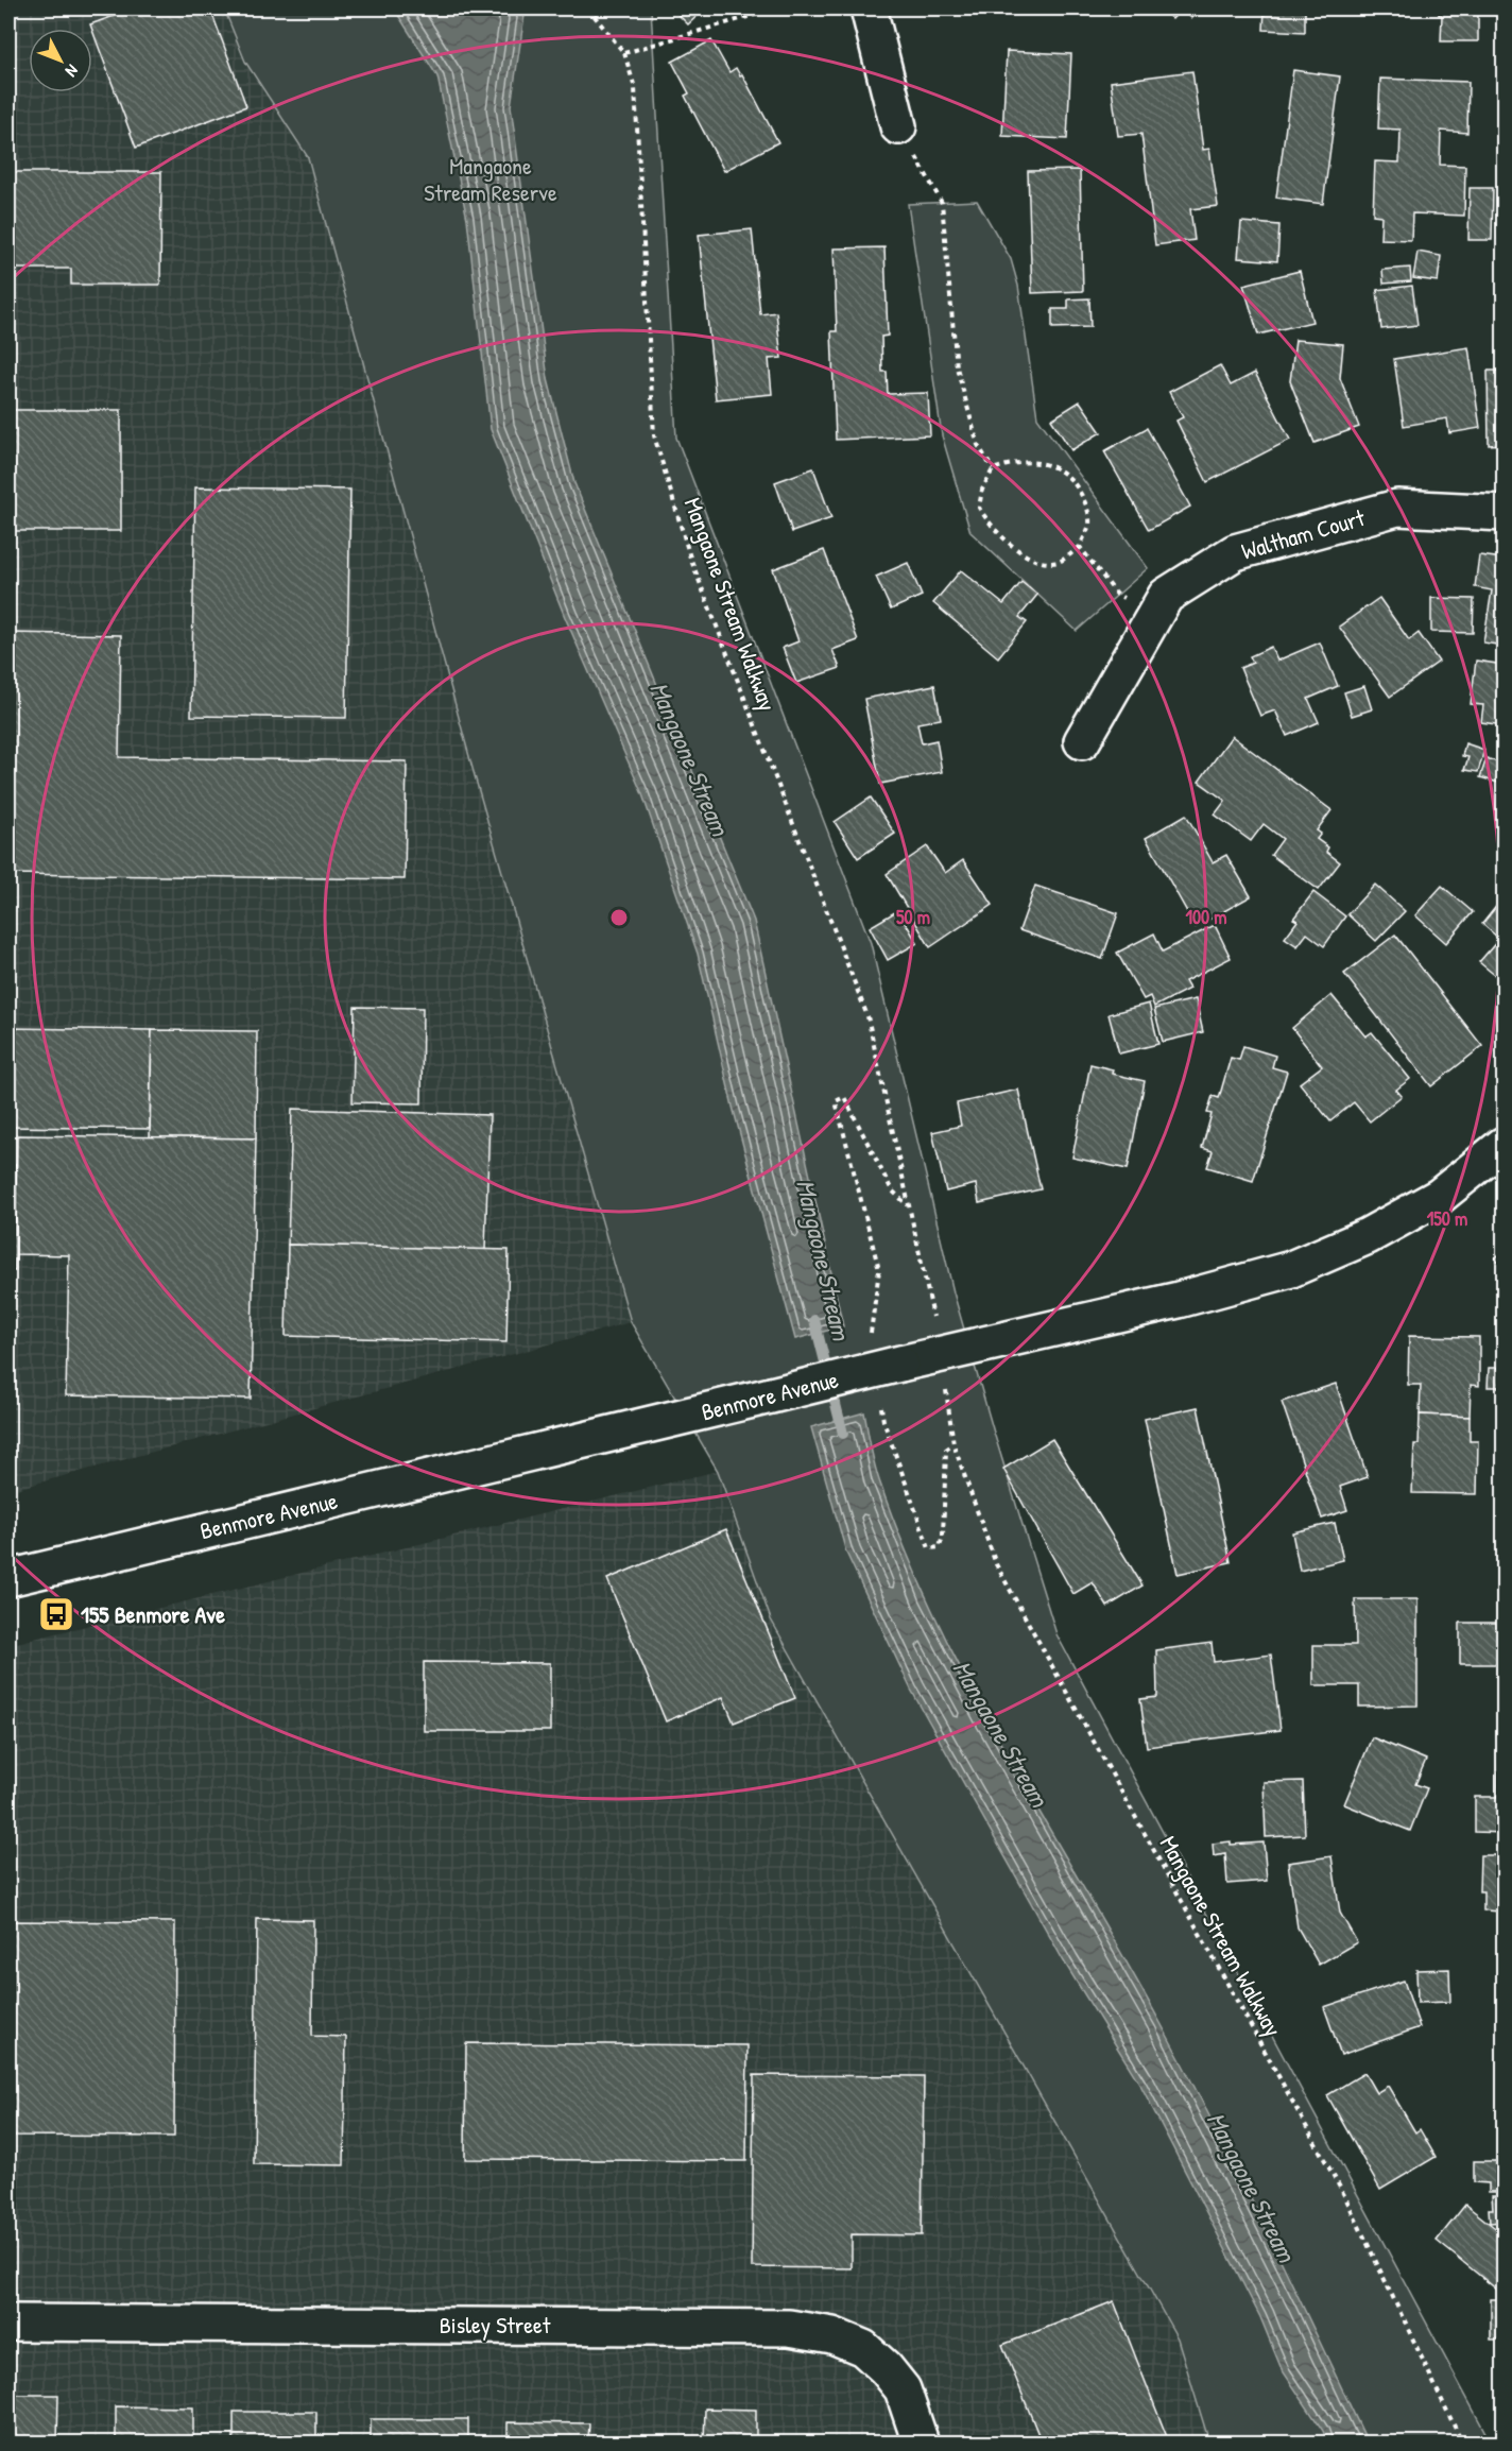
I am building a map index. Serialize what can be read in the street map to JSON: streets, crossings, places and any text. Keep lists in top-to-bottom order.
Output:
{
  "streets": {
    "street": ["Waltham Court", "Benmore Avenue", "Bisley Street"],
    "path": ["Mangaone Stream Walkway"]
  },
  "crossings": [
    ["Mangaone Stream Walkway", "Benmore Avenue"]
  ],
  "water": ["Mangaone Stream"],
  "parks": ["Mangaone Stream Reserve"],
  "places": {
    "bus stop": ["155 Benmore Ave"]
  },
  "north": "bottom right",
  "rings": ["50 m", "100 m", "150 m"]
}
